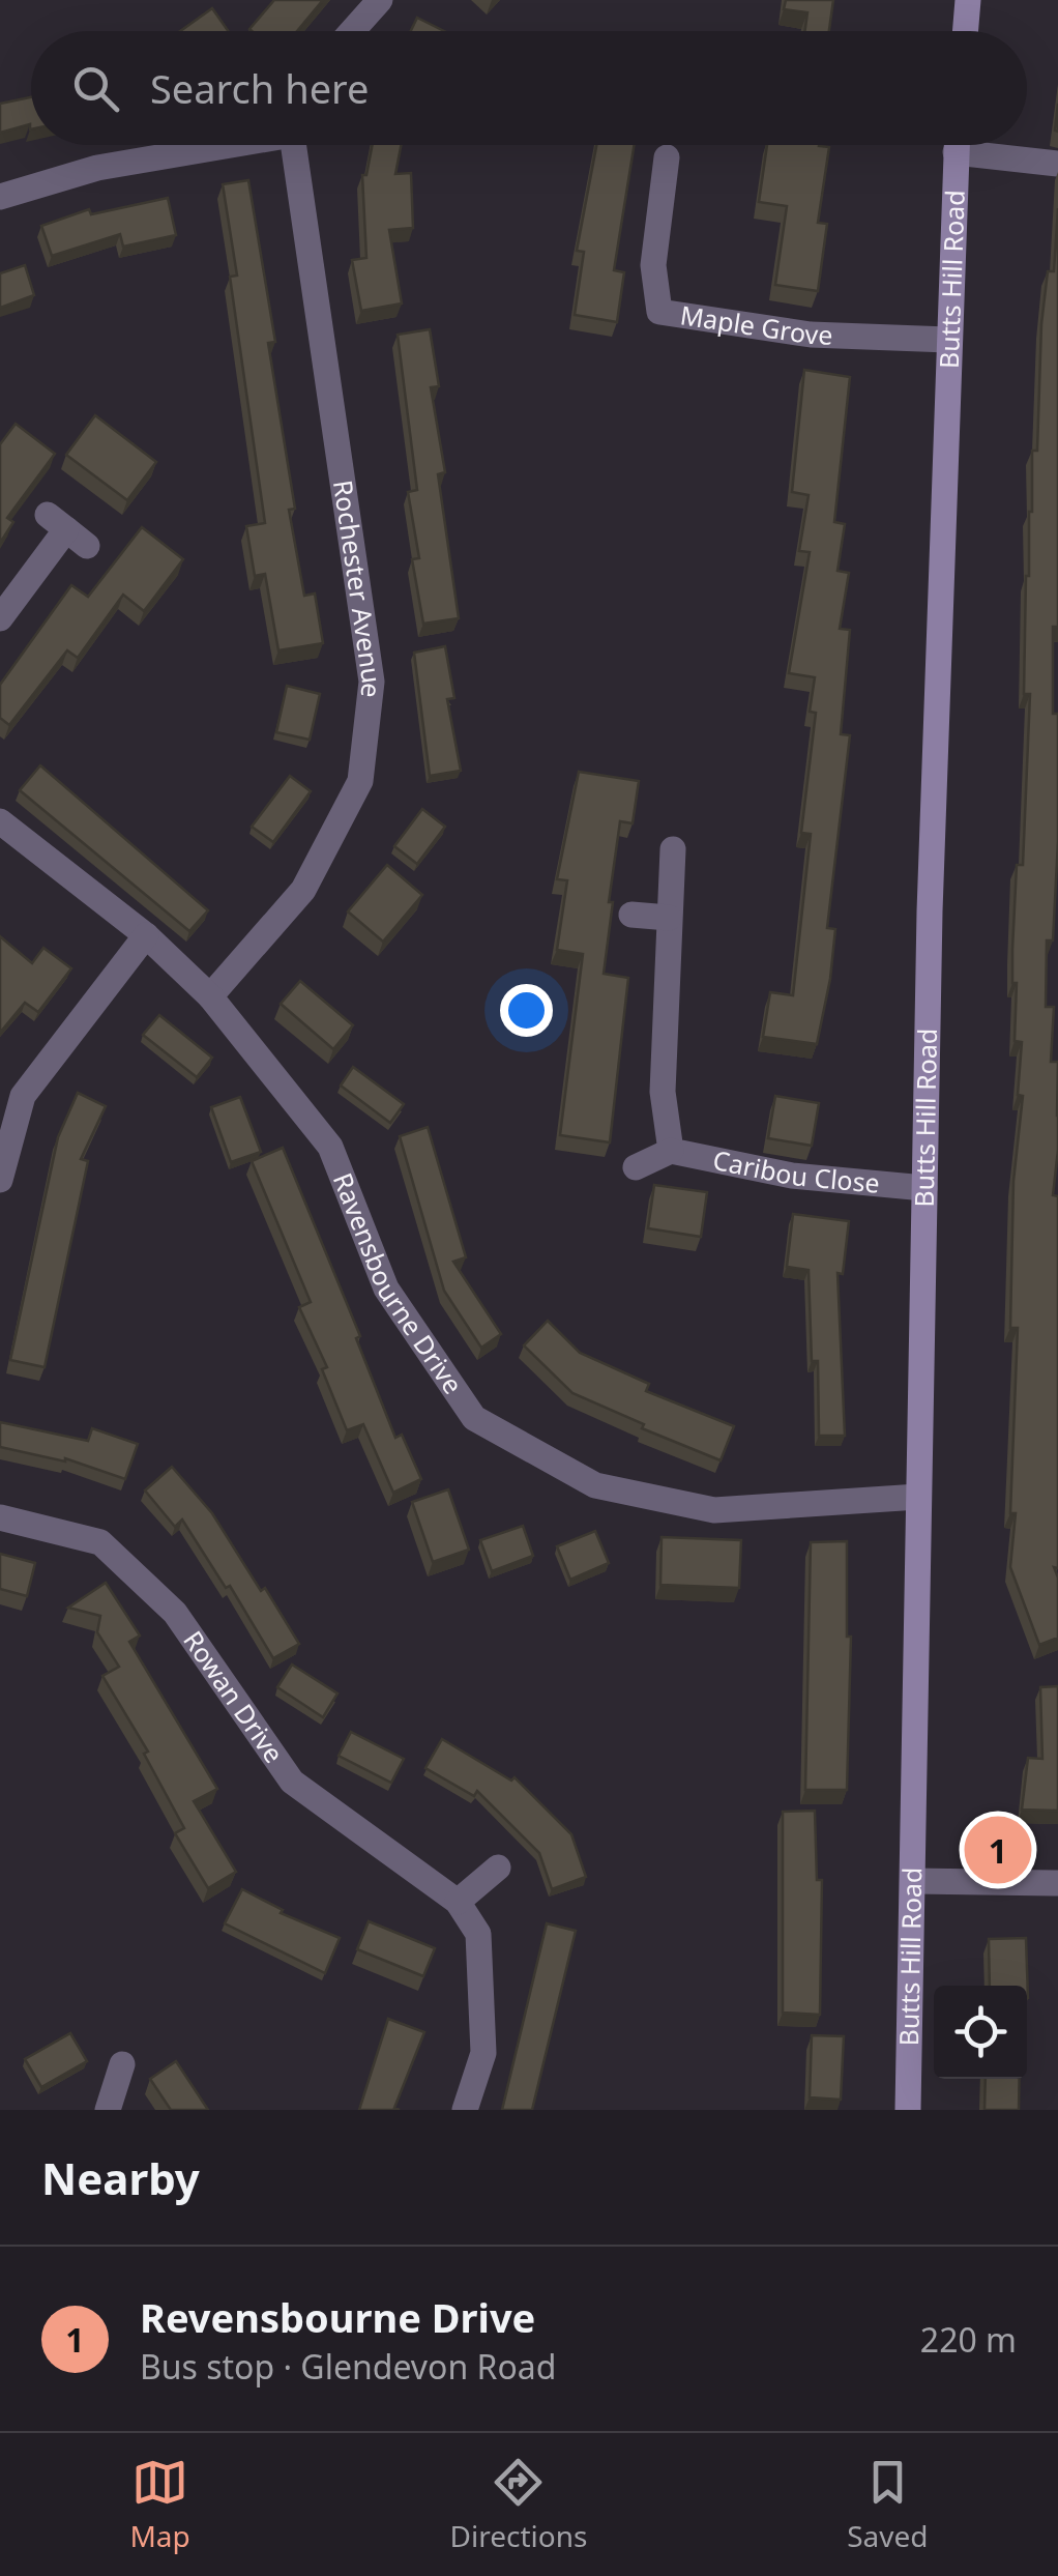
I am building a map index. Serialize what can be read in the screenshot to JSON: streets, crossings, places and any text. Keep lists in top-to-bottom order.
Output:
{
  "streets": {
    "street": [
      "Butts Hill Road",
      "Maple Grove",
      "Rochester Avenue",
      "Caribou Close",
      "Ravensbourne Drive",
      "Rowan Drive"
    ]
  },
  "crossings": [
    ["Butts Hill Road", "Maple Grove"],
    ["Butts Hill Road", "Caribou Close"],
    ["Butts Hill Road", "Ravensbourne Drive"],
    ["Rochester Avenue", "Ravensbourne Drive"]
  ],
  "page": {
    "search": "Search here",
    "pins": "1",
    "heading": "Nearby",
    "list": [
      {
        "mark": "1",
        "name": "Revensbourne Drive",
        "note": "Bus stop · Glendevon Road",
        "value": "220 m"
      }
    ],
    "nav": ["Map", "Directions", "Saved"]
  }
}
